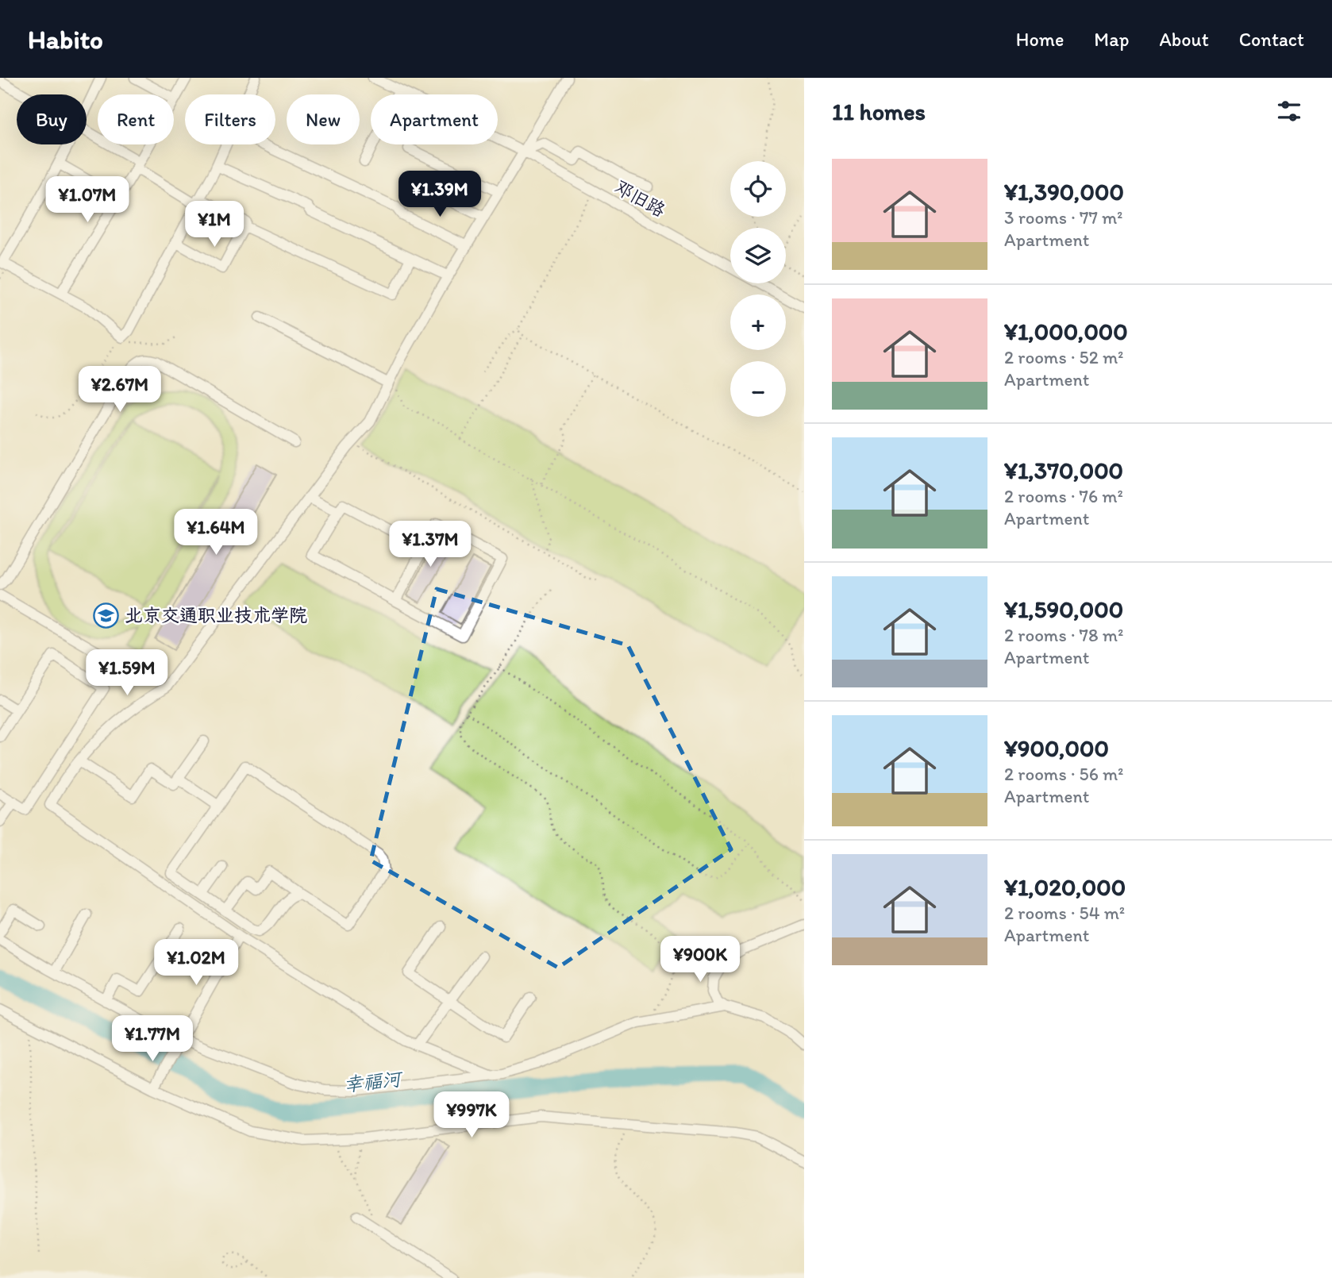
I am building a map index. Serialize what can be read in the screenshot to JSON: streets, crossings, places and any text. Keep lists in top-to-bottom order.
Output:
{
  "streets": {
    "street": ["邓旧路"]
  },
  "water": ["幸福河"],
  "places": {
    "school or university": ["北京交通职业技术学院"]
  },
  "page": {
    "header": "Habito",
    "nav": [
      "Home",
      "Map",
      "About",
      "Contact"
    ],
    "heading": "11 homes",
    "chip": [
      "Buy",
      "Rent",
      "Filters",
      "New",
      "Apartment"
    ],
    "list": [
      {
        "name": "¥1,390,000",
        "note": "3 rooms · 77 m² · Apartment"
      },
      {
        "name": "¥1,000,000",
        "note": "2 rooms · 52 m² · Apartment"
      },
      {
        "name": "¥1,370,000",
        "note": "2 rooms · 76 m² · Apartment"
      },
      {
        "name": "¥1,590,000",
        "note": "2 rooms · 78 m² · Apartment"
      },
      {
        "name": "¥900,000",
        "note": "2 rooms · 56 m² · Apartment"
      },
      {
        "name": "¥1,020,000",
        "note": "2 rooms · 54 m² · Apartment"
      }
    ],
    "map_buttons": ["+", "−"],
    "price": [
      "¥1.39M",
      "¥1.07M",
      "¥1M",
      "¥2.67M",
      "¥1.64M",
      "¥1.37M",
      "¥1.59M",
      "¥900K",
      "¥1.02M",
      "¥1.77M",
      "¥997K"
    ]
  }
}
